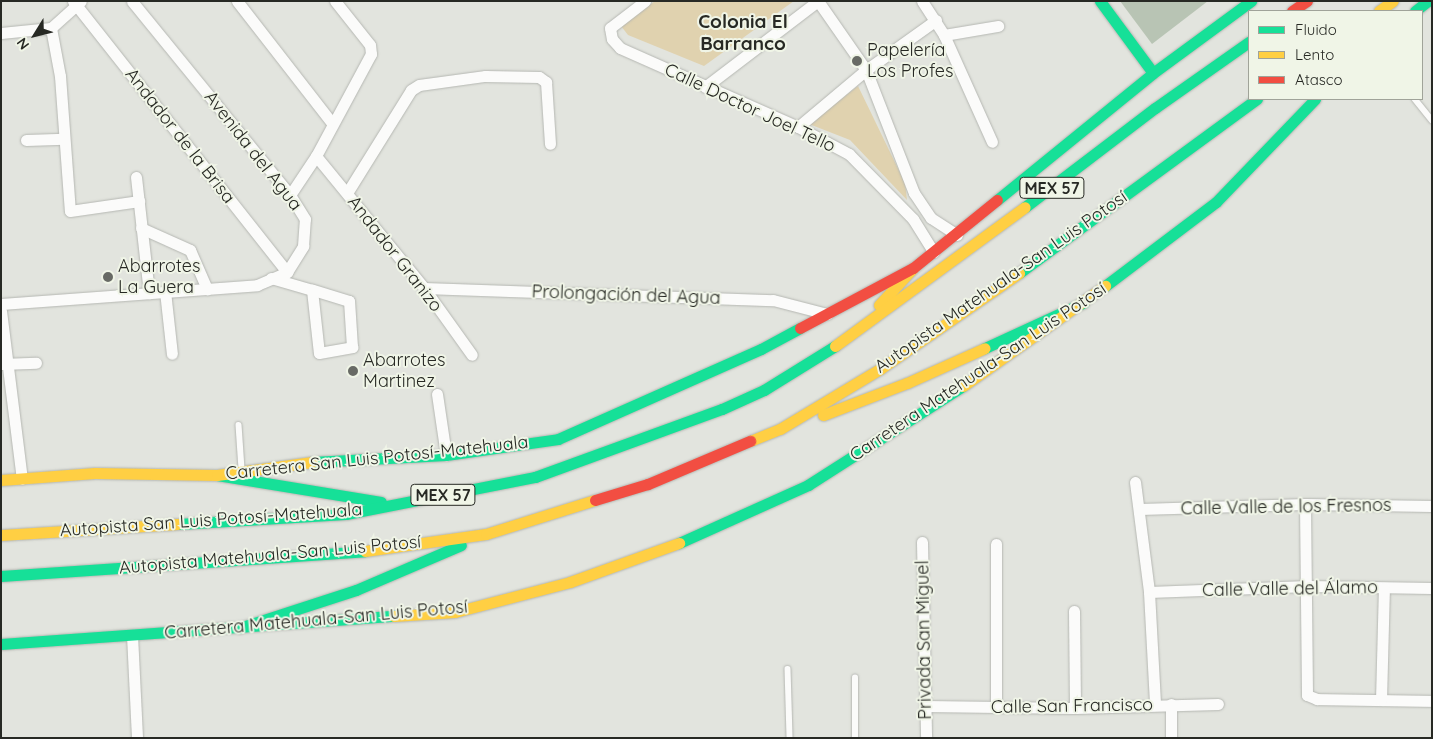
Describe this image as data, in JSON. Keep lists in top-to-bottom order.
{
  "streets": {
    "main road": [
      "MEX 57",
      "Autopista Matehuala-San Luis Potosí",
      "Carretera Matehuala-San Luis Potosí",
      "Carretera San Luis Potosí-Matehuala",
      "Autopista San Luis Potosí-Matehuala"
    ],
    "street": [
      "Calle Doctor Joel Tello",
      "Andador de la Brisa",
      "Avenida del Agua",
      "Andador Granizo",
      "Prolongación del Agua",
      "Calle Valle de los Fresnos",
      "Calle Valle del Álamo",
      "Privada San Miguel",
      "Calle San Francisco"
    ]
  },
  "crossings": [
    ["Calle Doctor Joel Tello", "Carretera San Luis Potosí-Matehuala"],
    ["Andador de la Brisa", "Avenida del Agua"],
    ["Andador Granizo", "Prolongación del Agua"],
    ["Prolongación del Agua", "Carretera San Luis Potosí-Matehuala"],
    ["Privada San Miguel", "Calle San Francisco"]
  ],
  "districts": ["Colonia El Barranco"],
  "places": ["Papelería Los Profes", "Abarrotes La Guera", "Abarrotes Martinez"],
  "legend": ["Fluido", "Lento", "Atasco"],
  "north": "bottom left"
}
